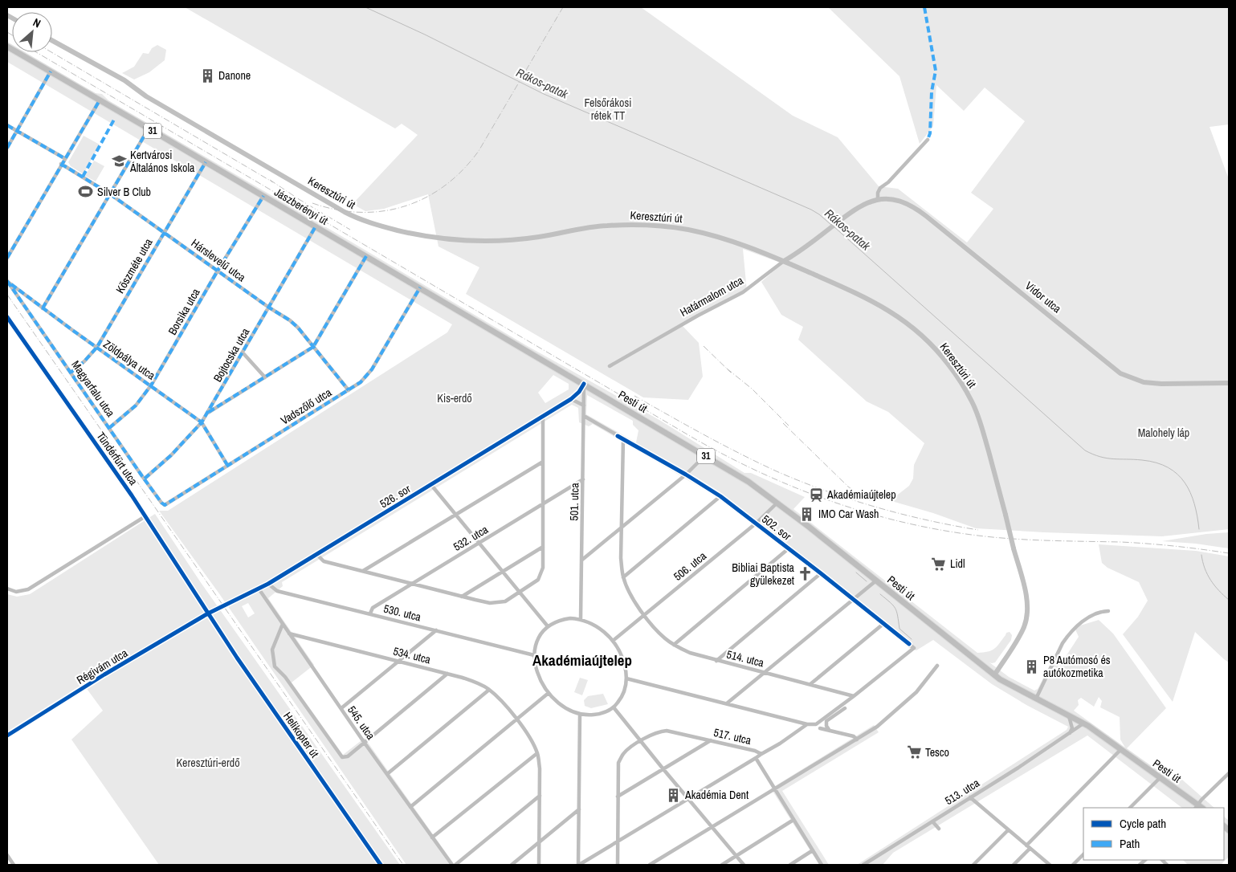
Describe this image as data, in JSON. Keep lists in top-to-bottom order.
{
  "streets": {
    "main road": [
      "31",
      "Keresztúri út",
      "Jászberényi út",
      "Határmalom utca",
      "Vidor utca",
      "Pesti út",
      "Tündérfürt utca",
      "Helikopter út"
    ],
    "street": [
      "Hárslevelű utca",
      "Köszméte utca",
      "Borsika utca",
      "Bojtocska utca",
      "Zöldpálya utca",
      "Magyarfalu utca",
      "Vadszőlő utca",
      "526. sor",
      "501. utca",
      "502. sor",
      "532. utca",
      "506. utca",
      "530. utca",
      "534. utca",
      "514. utca",
      "Régivám utca",
      "545. utca",
      "517. utca",
      "513. utca"
    ]
  },
  "crossings": [
    ["Keresztúri út", "Határmalom utca"],
    ["Keresztúri út", "Pesti út"],
    ["Jászberényi út", "Köszméte utca"],
    ["Jászberényi út", "Borsika utca"],
    ["Jászberényi út", "Bojtocska utca"],
    ["Jászberényi út", "Pesti út"],
    ["Jászberényi út", "Vadszőlő utca"],
    ["Jászberényi út", "526. sor"],
    ["Jászberényi út", "501. utca"],
    ["Hárslevelű utca", "Köszméte utca"],
    ["Hárslevelű utca", "Borsika utca"],
    ["Hárslevelű utca", "Bojtocska utca"],
    ["Hárslevelű utca", "Vadszőlő utca"],
    ["Köszméte utca", "Zöldpálya utca"],
    ["Köszméte utca", "Magyarfalu utca"],
    ["Határmalom utca", "Vidor utca"],
    ["Borsika utca", "Zöldpálya utca"],
    ["Borsika utca", "Magyarfalu utca"],
    ["Bojtocska utca", "Zöldpálya utca"],
    ["Bojtocska utca", "Magyarfalu utca"],
    ["Zöldpálya utca", "Magyarfalu utca"],
    ["Zöldpálya utca", "Vadszőlő utca"],
    ["Magyarfalu utca", "Vadszőlő utca"],
    ["Pesti út", "526. sor"],
    ["Pesti út", "501. utca"],
    ["Pesti út", "506. utca"],
    ["Pesti út", "513. utca"],
    ["Tündérfürt utca", "526. sor"],
    ["Tündérfürt utca", "Régivám utca"],
    ["Tündérfürt utca", "Helikopter út"],
    ["526. sor", "501. utca"],
    ["526. sor", "530. utca"],
    ["526. sor", "Régivám utca"],
    ["526. sor", "545. utca"],
    ["526. sor", "Helikopter út"],
    ["501. utca", "502. sor"],
    ["501. utca", "532. utca"],
    ["501. utca", "506. utca"],
    ["501. utca", "530. utca"],
    ["502. sor", "506. utca"],
    ["502. sor", "514. utca"],
    ["532. utca", "530. utca"],
    ["506. utca", "530. utca"],
    ["506. utca", "514. utca"],
    ["534. utca", "545. utca"],
    ["Régivám utca", "Helikopter út"]
  ],
  "districts": ["Akadémiaújtelep"],
  "water": ["Rákos-patak"],
  "parks": [
    "Felsőrákosi rétek TT",
    "Kis-erdő",
    "Malohely láp",
    "Keresztúri-erdő"
  ],
  "places": {
    "building": [
      "Danone",
      "IMO Car Wash",
      "P8 Autómosó és autókozmetika",
      "Akadémia Dent"
    ],
    "school or university": ["Kertvárosi Általános Iskola"],
    "sports": ["Silver B Club"],
    "station": ["Akadémiaújtelep"],
    "supermarket": ["Lidl", "Tesco"],
    "church": ["Bibliai Baptista gyülekezet"]
  },
  "legend": ["Cycle path", "Path"],
  "north": "top right"
}
